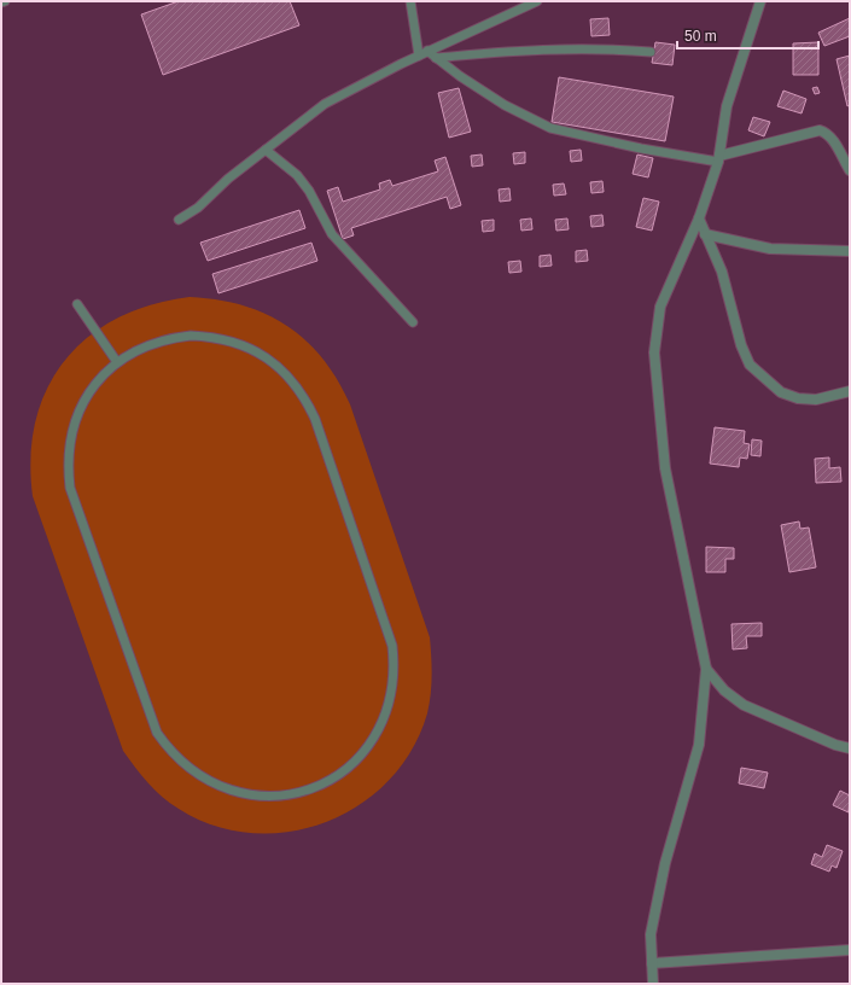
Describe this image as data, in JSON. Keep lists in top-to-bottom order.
{
  "scale_bar": "50 m"
}
